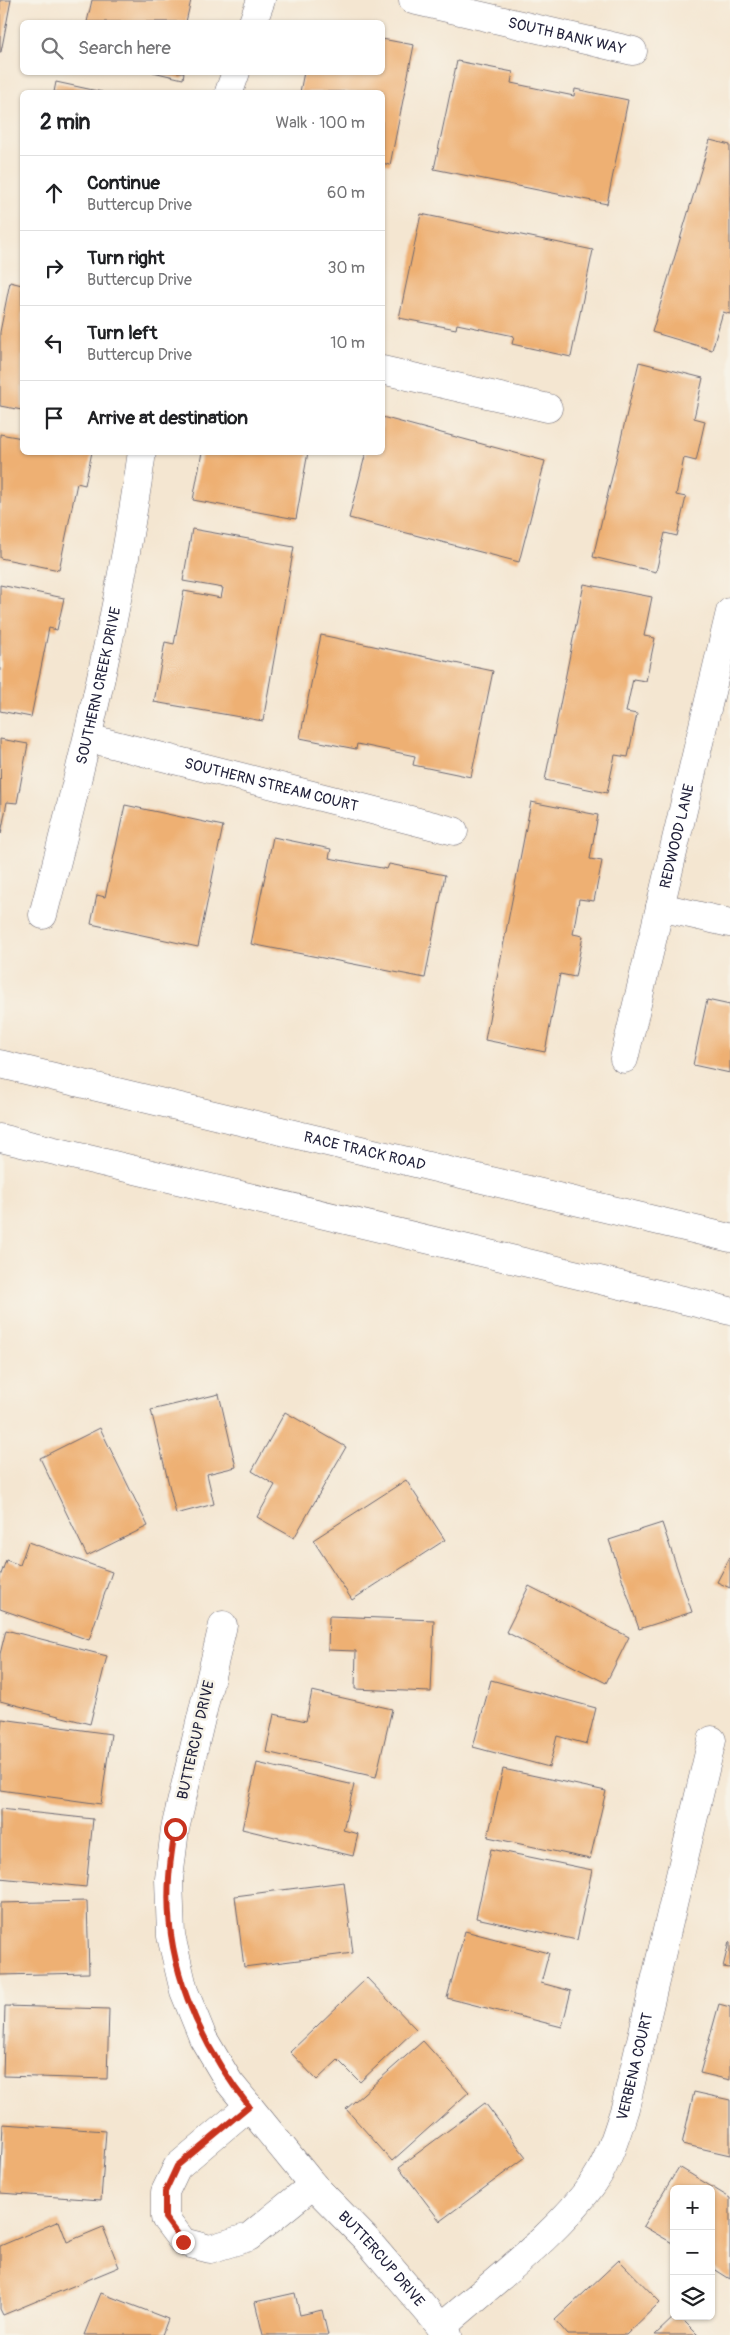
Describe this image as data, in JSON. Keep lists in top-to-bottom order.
{
  "streets": {
    "street": [
      "SOUTH BANK WAY",
      "SOUTHERN CREEK DRIVE",
      "SOUTHERN STREAM COURT",
      "REDWOOD LANE",
      "RACE TRACK ROAD",
      "BUTTERCUP DRIVE",
      "VERBENA COURT"
    ]
  },
  "crossings": [
    ["SOUTHERN CREEK DRIVE", "SOUTHERN STREAM COURT"],
    ["BUTTERCUP DRIVE", "VERBENA COURT"]
  ],
  "page": {
    "search": "Search here",
    "heading": ["2 min", "Walk · 100 m"],
    "list": [
      ["Continue", "Buttercup Drive", "60 m"],
      ["Turn right", "Buttercup Drive", "30 m"],
      ["Turn left", "Buttercup Drive", "10 m"],
      "Arrive at destination"
    ],
    "map_buttons": ["+", "−"]
  }
}
